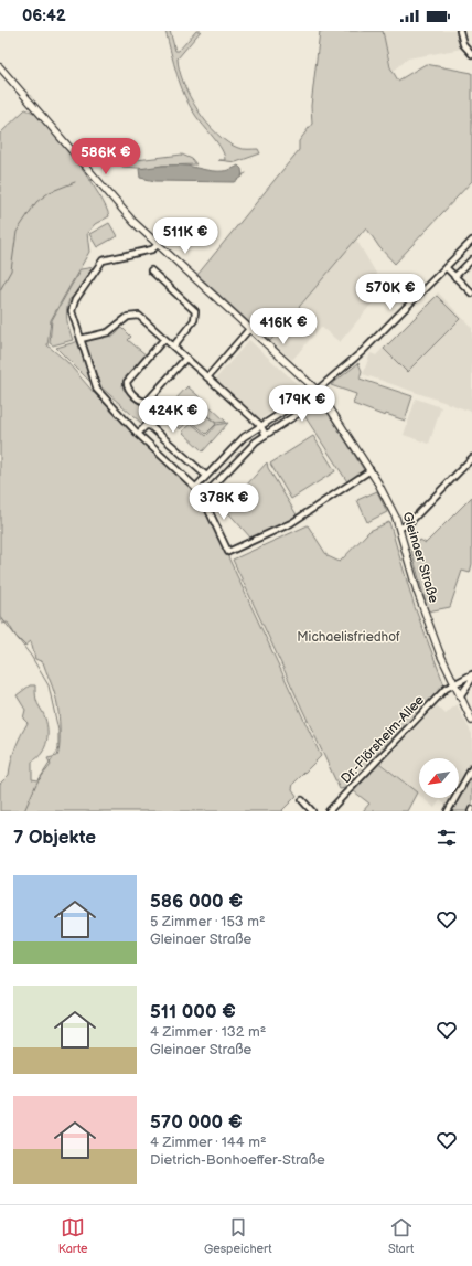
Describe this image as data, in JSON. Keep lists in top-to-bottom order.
{
  "streets": {
    "street": ["Gleinaer Straße", "Dr.-Flörsheim-Allee"]
  },
  "crossings": [
    ["Gleinaer Straße", "Dr.-Flörsheim-Allee"]
  ],
  "parks": ["Michaelisfriedhof"],
  "north": "bottom left",
  "page": {
    "status": "06:42",
    "price": [
      "586K €",
      "511K €",
      "570K €",
      "416K €",
      "179K €",
      "424K €",
      "378K €"
    ],
    "heading": "7 Objekte",
    "list": [
      {
        "name": "586 000 €",
        "note": "5 Zimmer · 153 m² · Gleinaer Straße"
      },
      {
        "name": "511 000 €",
        "note": "4 Zimmer · 132 m² · Gleinaer Straße"
      },
      {
        "name": "570 000 €",
        "note": "4 Zimmer · 144 m² · Dietrich-Bonhoeffer-Straße"
      }
    ],
    "tabs": ["Karte", "Gespeichert", "Start"]
  }
}
